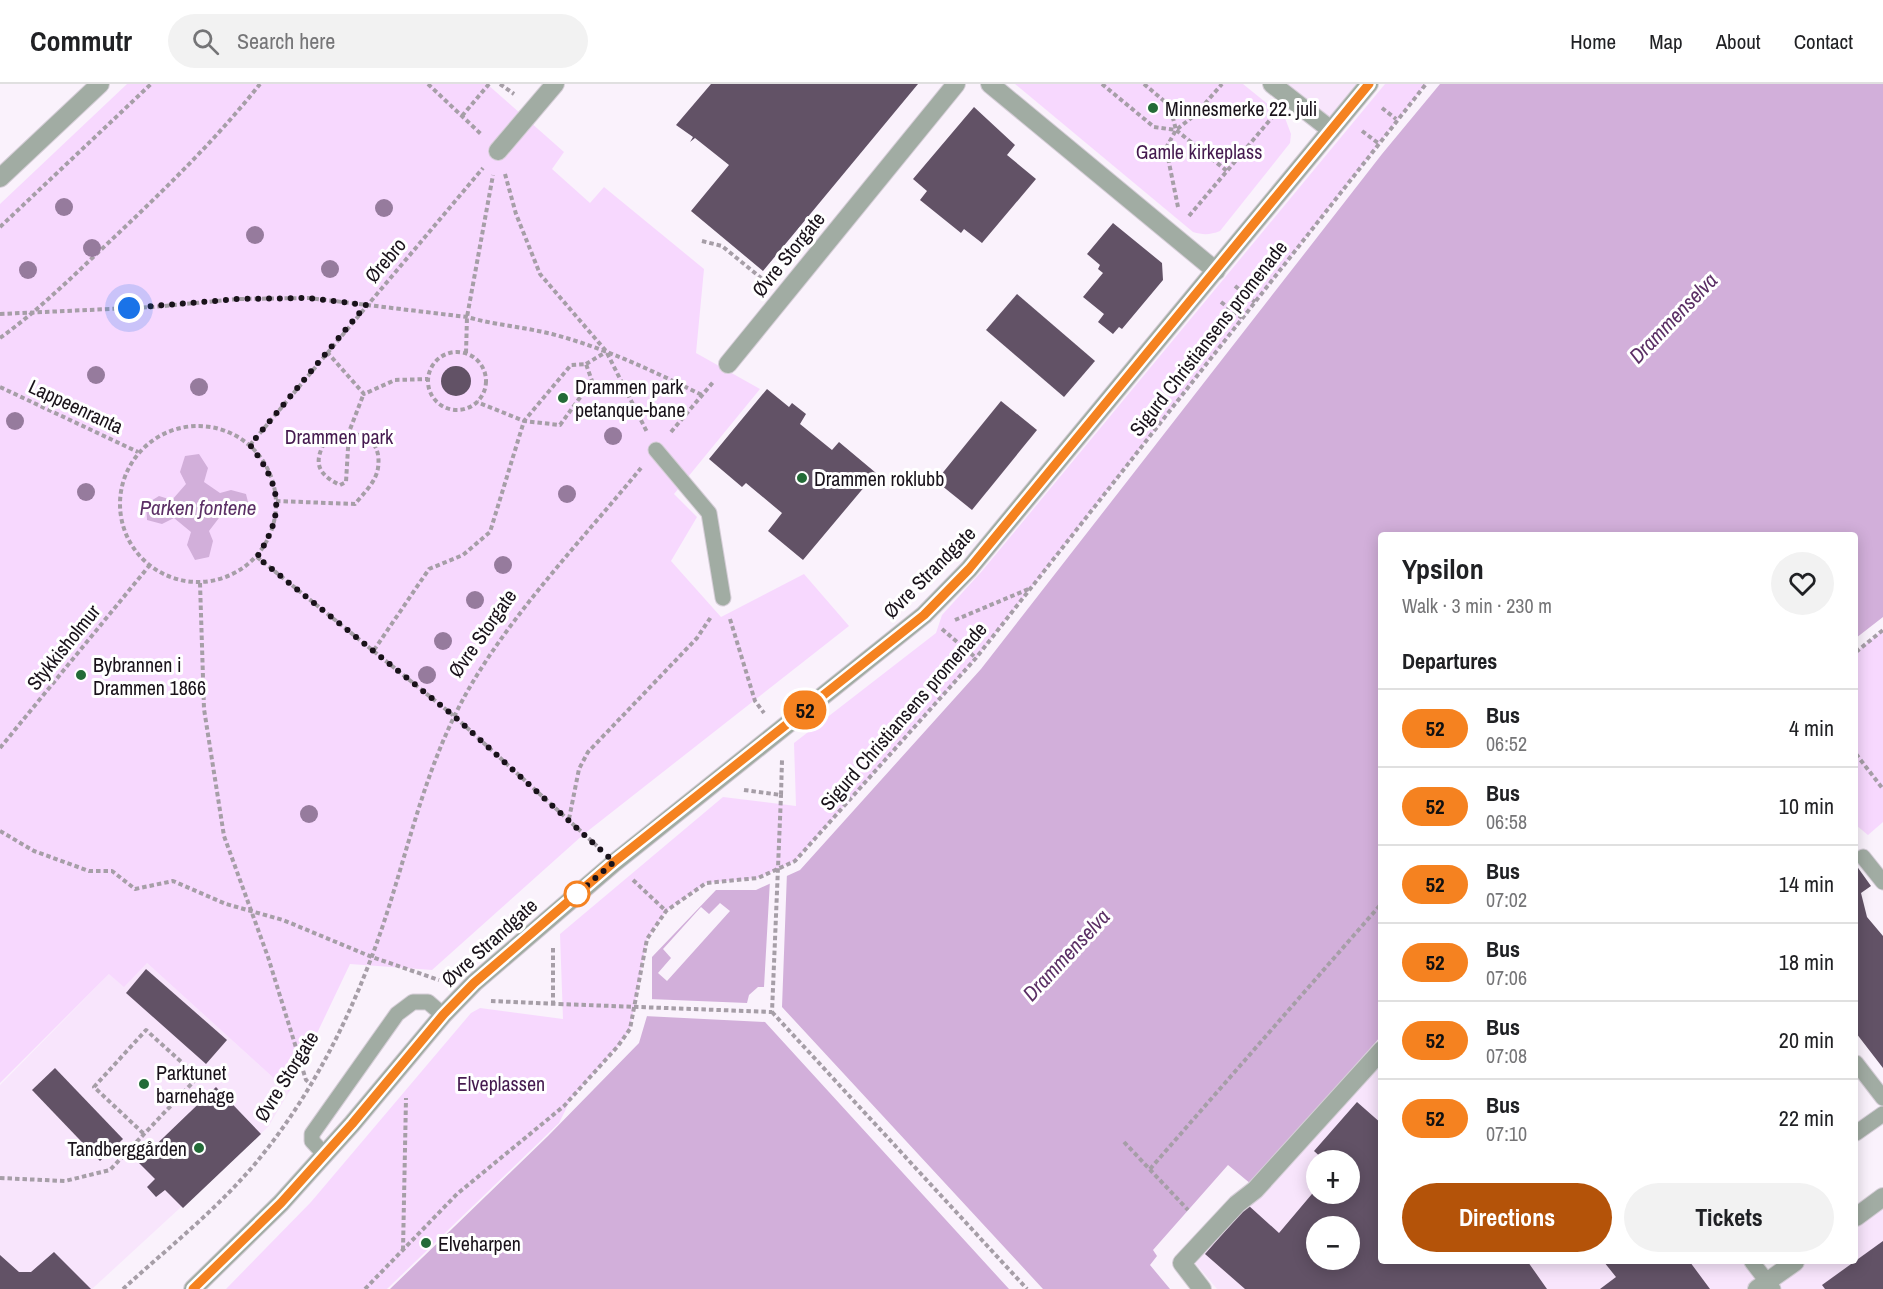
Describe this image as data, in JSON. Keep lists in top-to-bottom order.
{
  "streets": {
    "street": ["Øvre Storgate", "Øvre Strandgate"],
    "path": [
      "Ørebro",
      "Sigurd Christiansens promenade",
      "Lappeenranta",
      "Stykkisholmur"
    ]
  },
  "crossings": [
    ["Ørebro", "Lappeenranta"],
    ["Ørebro", "Stykkisholmur"],
    ["Lappeenranta", "Stykkisholmur"]
  ],
  "water": ["Drammenselva", "Parken fontene"],
  "parks": ["Gamle kirkeplass", "Drammen park", "Elveplassen"],
  "places": [
    "Minnesmerke 22. juli",
    "Drammen park petanque-bane",
    "Drammen roklubb",
    "Bybrannen i Drammen 1866",
    "Parktunet barnehage",
    "Tandberggården",
    "Elveharpen"
  ],
  "lines": ["bus line 52"],
  "page": {
    "header": "Commutr",
    "search": "Search here",
    "nav": [
      "Home",
      "Map",
      "About",
      "Contact"
    ],
    "on_map": "52",
    "heading": [
      ["Ypsilon", "Walk · 3 min · 230 m"],
      "Departures"
    ],
    "list": [
      {
        "mark": "52",
        "name": "Bus",
        "note": "06:52",
        "value": "4 min"
      },
      {
        "mark": "52",
        "name": "Bus",
        "note": "06:58",
        "value": "10 min"
      },
      {
        "mark": "52",
        "name": "Bus",
        "note": "07:02",
        "value": "14 min"
      },
      {
        "mark": "52",
        "name": "Bus",
        "note": "07:06",
        "value": "18 min"
      },
      {
        "mark": "52",
        "name": "Bus",
        "note": "07:08",
        "value": "20 min"
      },
      {
        "mark": "52",
        "name": "Bus",
        "note": "07:10",
        "value": "22 min"
      }
    ],
    "map_buttons": ["+", "−"],
    "buttons": ["Directions", "Tickets"]
  }
}
